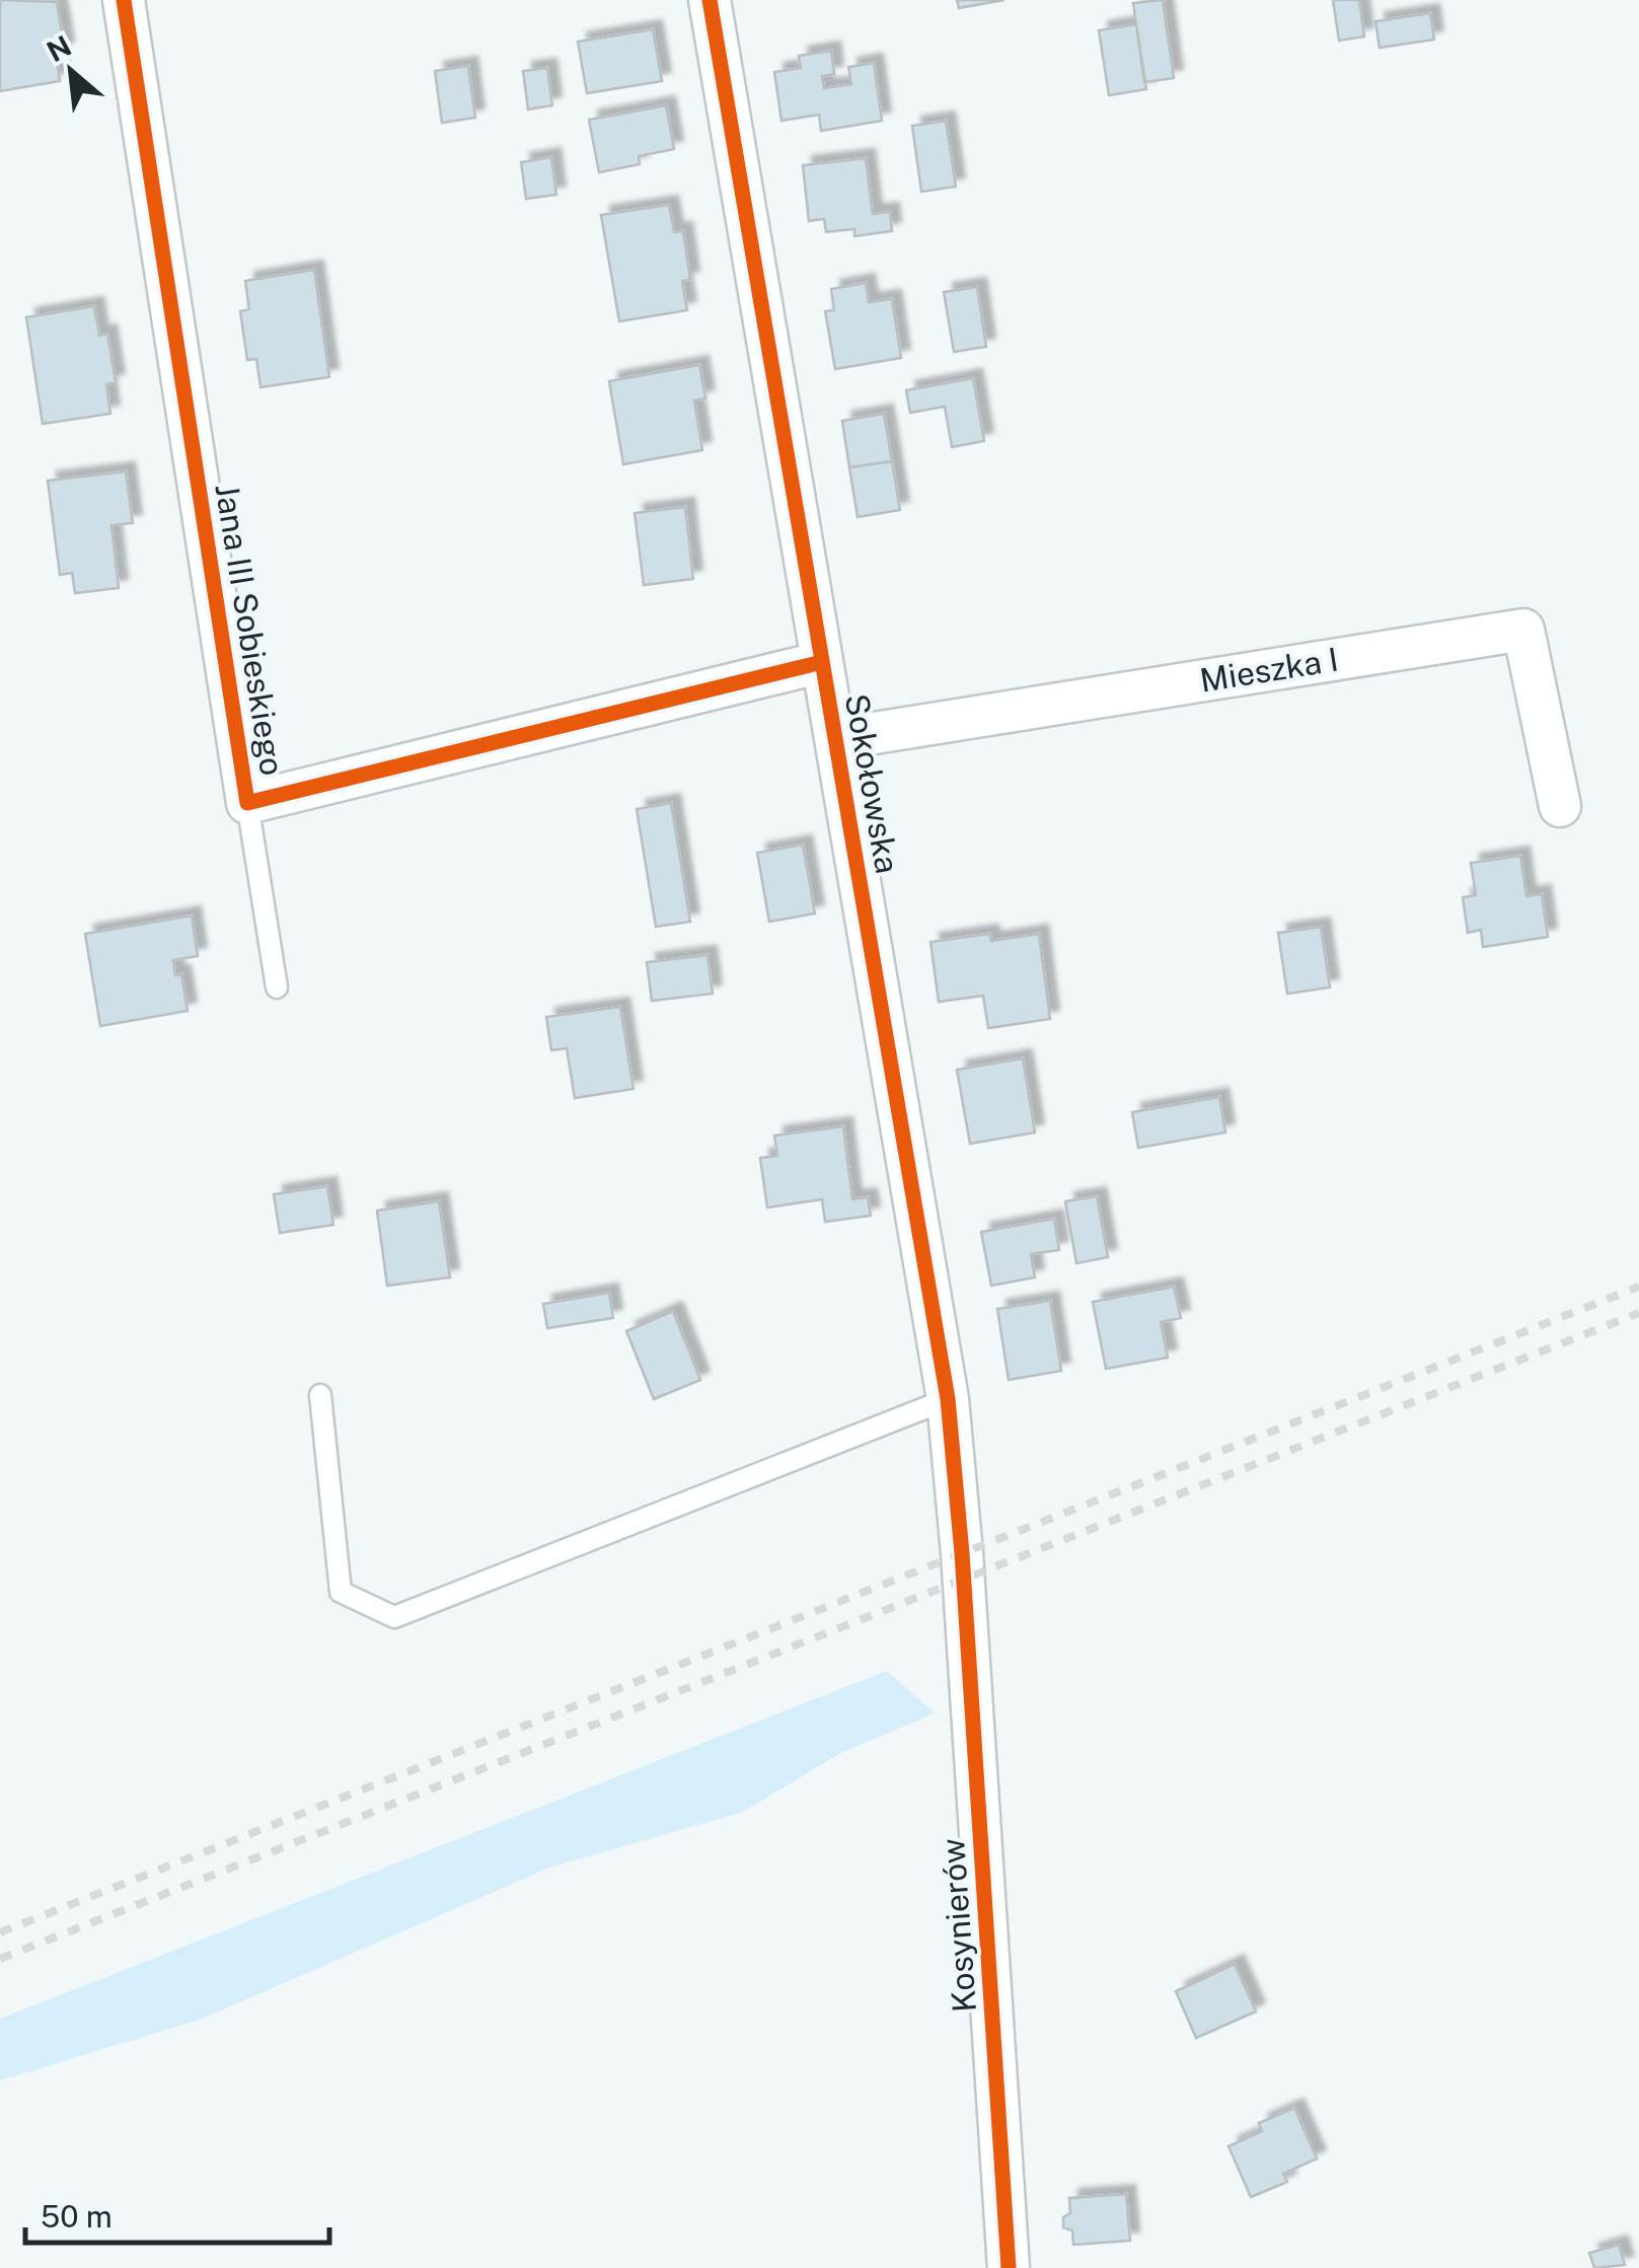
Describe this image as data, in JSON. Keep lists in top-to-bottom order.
{
  "streets": {
    "street": [
      "Jana III Sobieskiego",
      "Mieszka I",
      "Sokołowska",
      "Kosynierów"
    ]
  },
  "crossings": [
    ["Jana III Sobieskiego", "Sokołowska"],
    ["Mieszka I", "Sokołowska"],
    ["Sokołowska", "Kosynierów"]
  ],
  "scale_bar": "50 m",
  "north": "top left"
}
